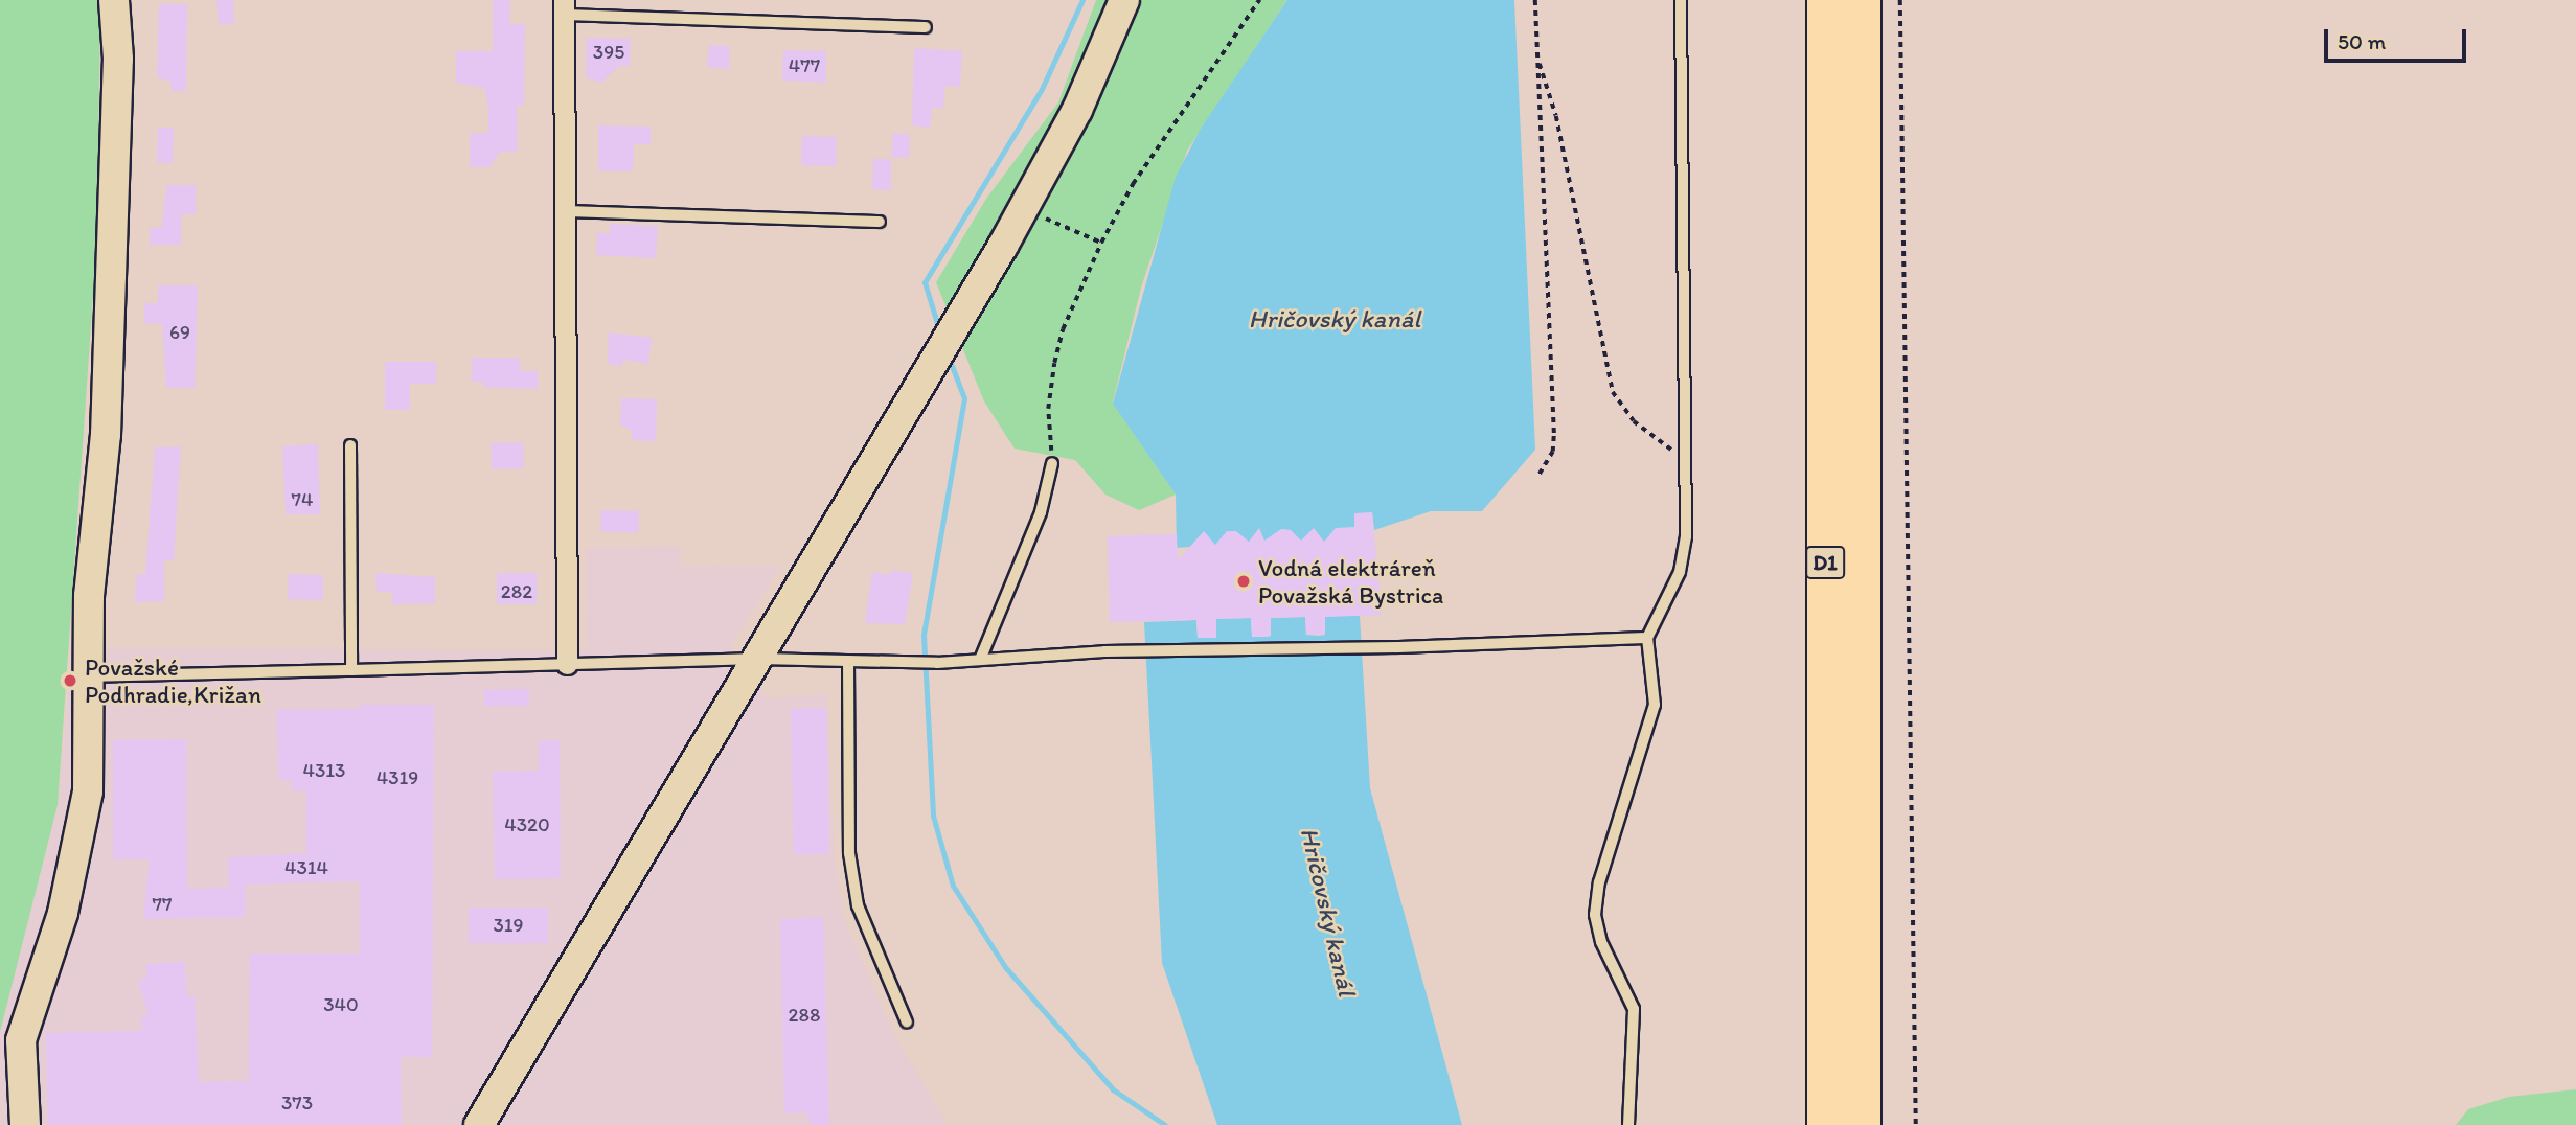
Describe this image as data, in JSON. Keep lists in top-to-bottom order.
{
  "streets": {
    "highway": ["D1"]
  },
  "water": ["Hričovský kanál"],
  "places": ["Vodná elektráreň Považská Bystrica", "Považské Podhradie,Križan"],
  "house_numbers": [
    "395",
    "477",
    "69",
    "74",
    "282",
    "4313",
    "4319",
    "4320",
    "4314",
    "77",
    "319",
    "340",
    "288",
    "373"
  ],
  "scale_bar": "50 m"
}
